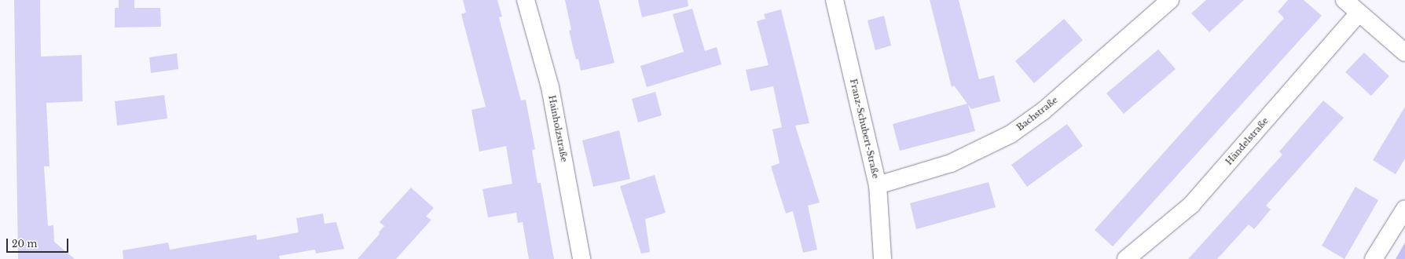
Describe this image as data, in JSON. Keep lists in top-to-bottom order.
{
  "streets": {
    "street": [
      "Bachstraße",
      "Hainholzstraße",
      "Franz-Schubert-Straße",
      "Händelstraße"
    ]
  },
  "crossings": [
    ["Bachstraße", "Franz-Schubert-Straße"]
  ],
  "scale_bar": "20 m"
}
